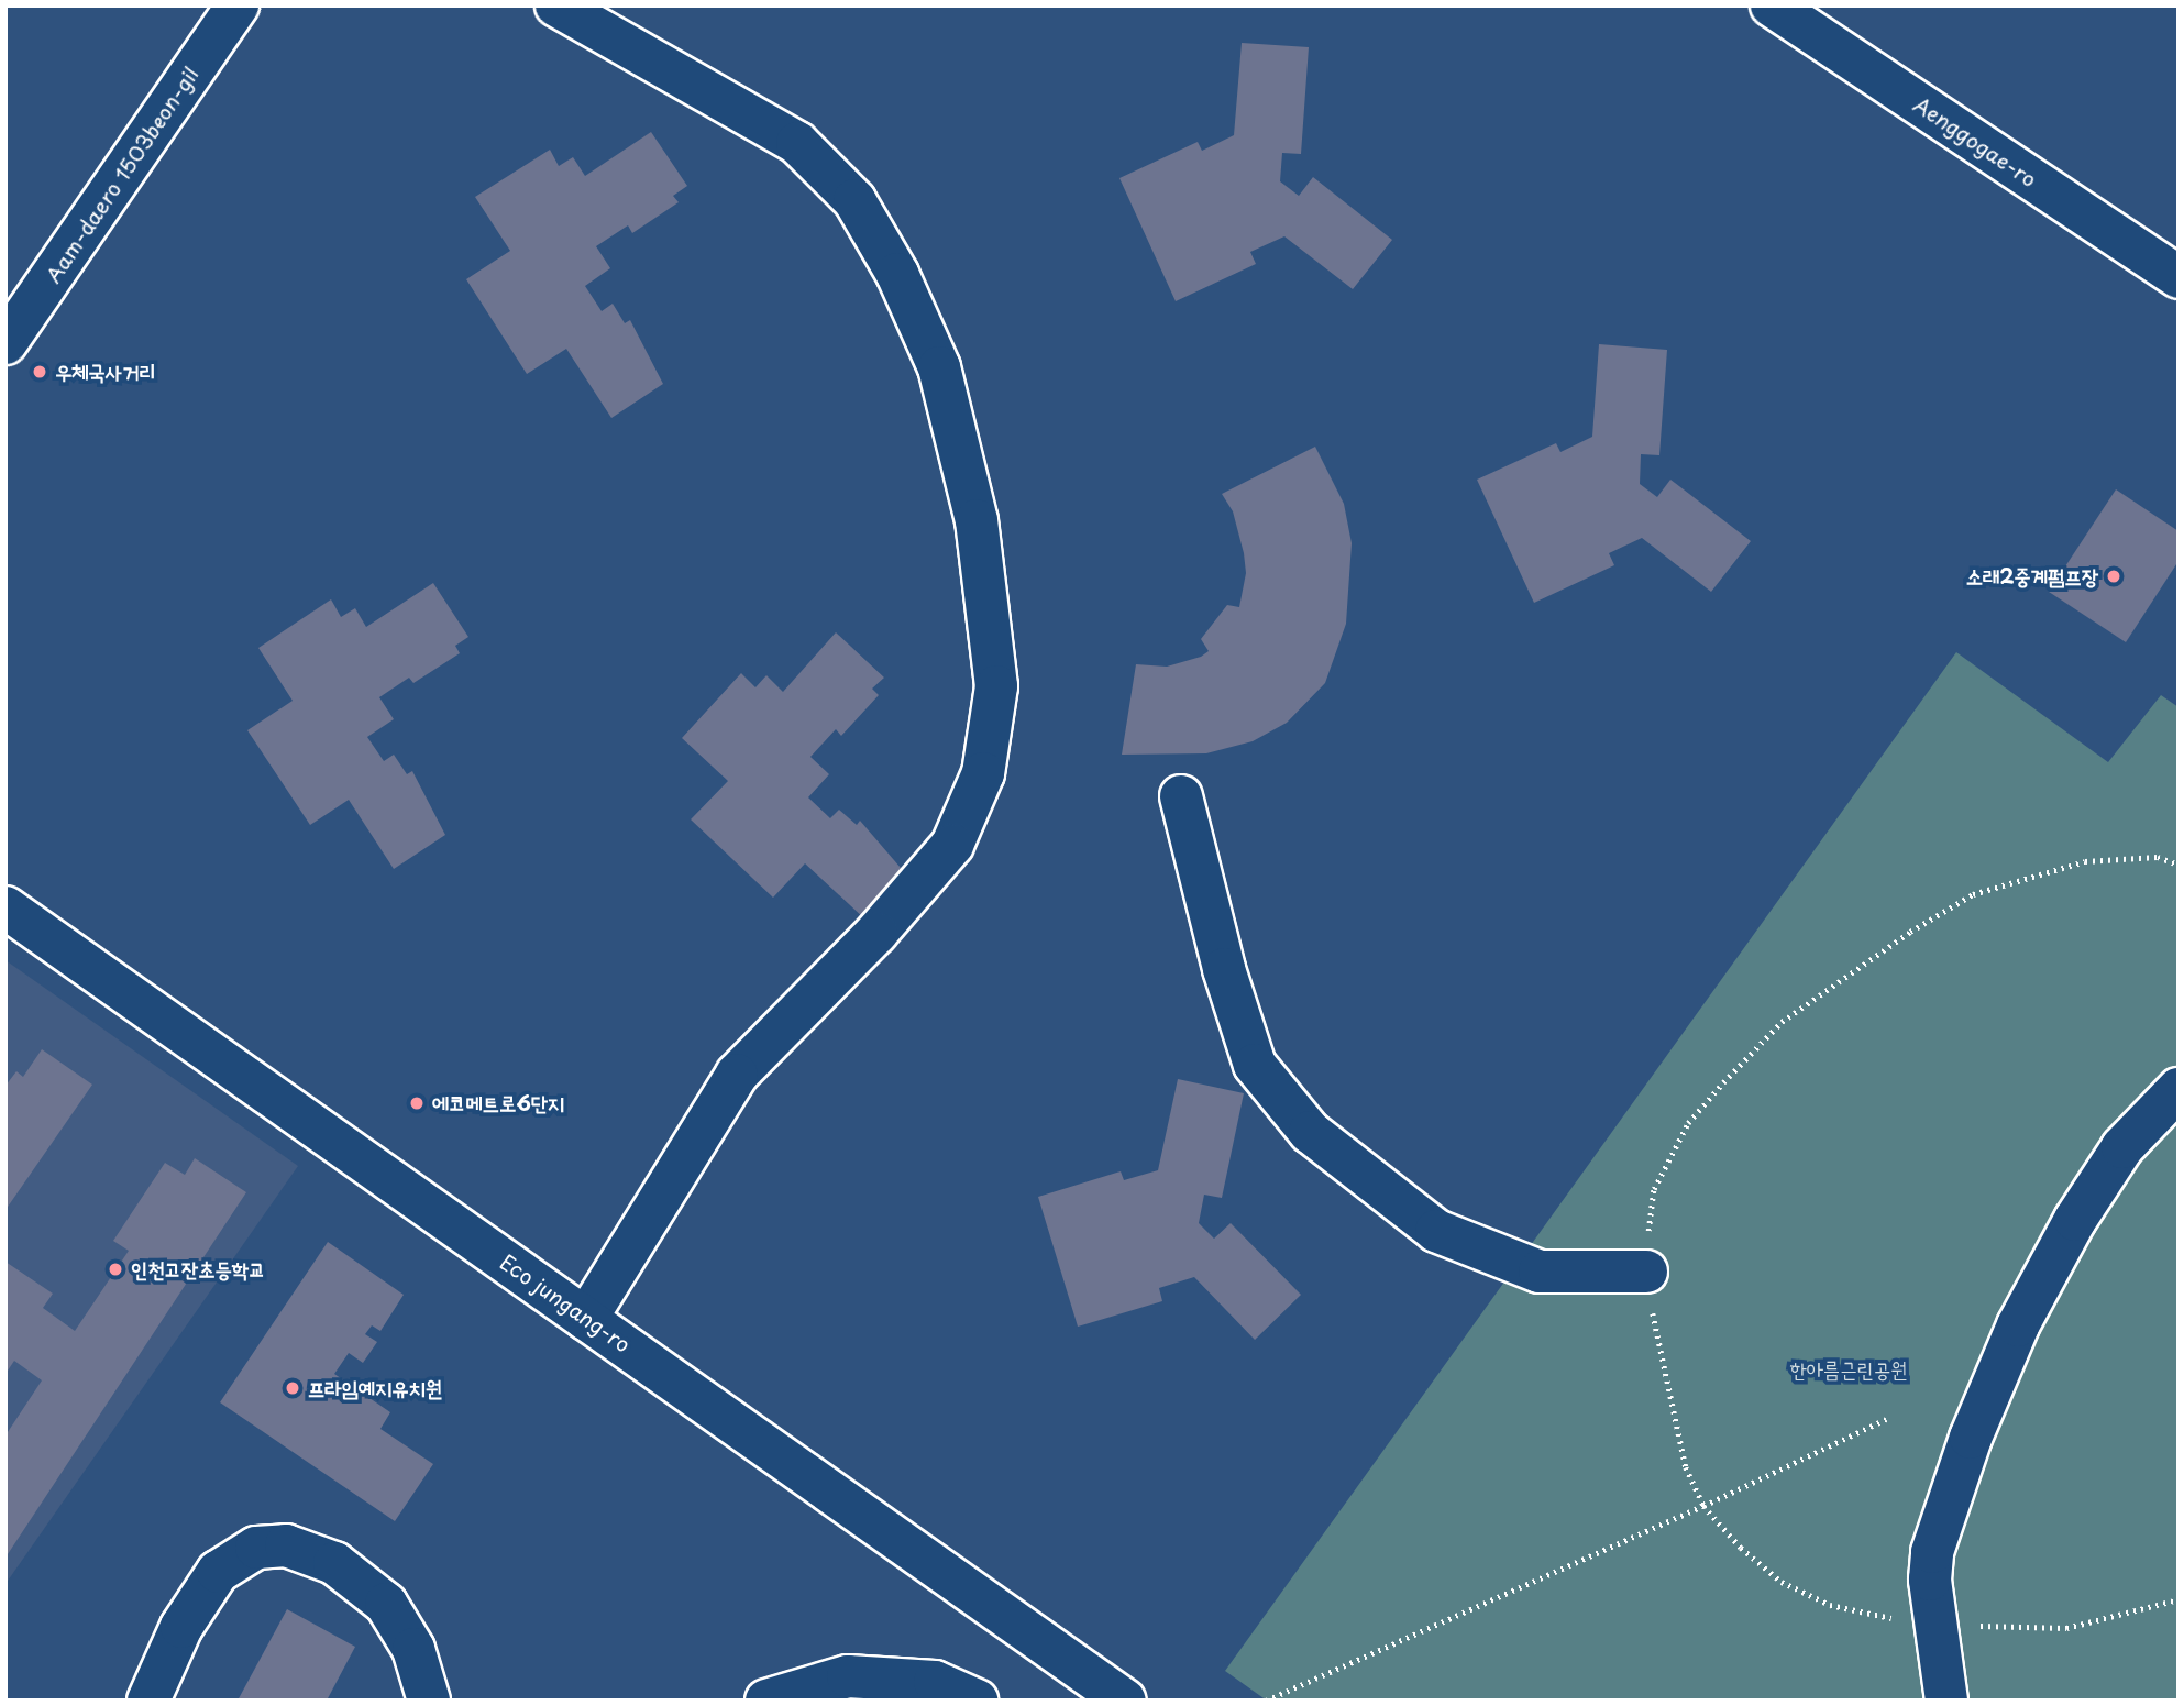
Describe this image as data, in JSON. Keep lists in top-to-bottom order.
{
  "streets": {
    "street": ["Aenggogae-ro", "Aam-daero 1503beon-gil", "Eco jungang-ro"]
  },
  "parks": ["한아름근린공원"],
  "places": [
    "우체국사거리",
    "소래2중계펌프장",
    "에코메트로6단지",
    "인천고잔초등학교",
    "프라임예지유치원"
  ]
}
